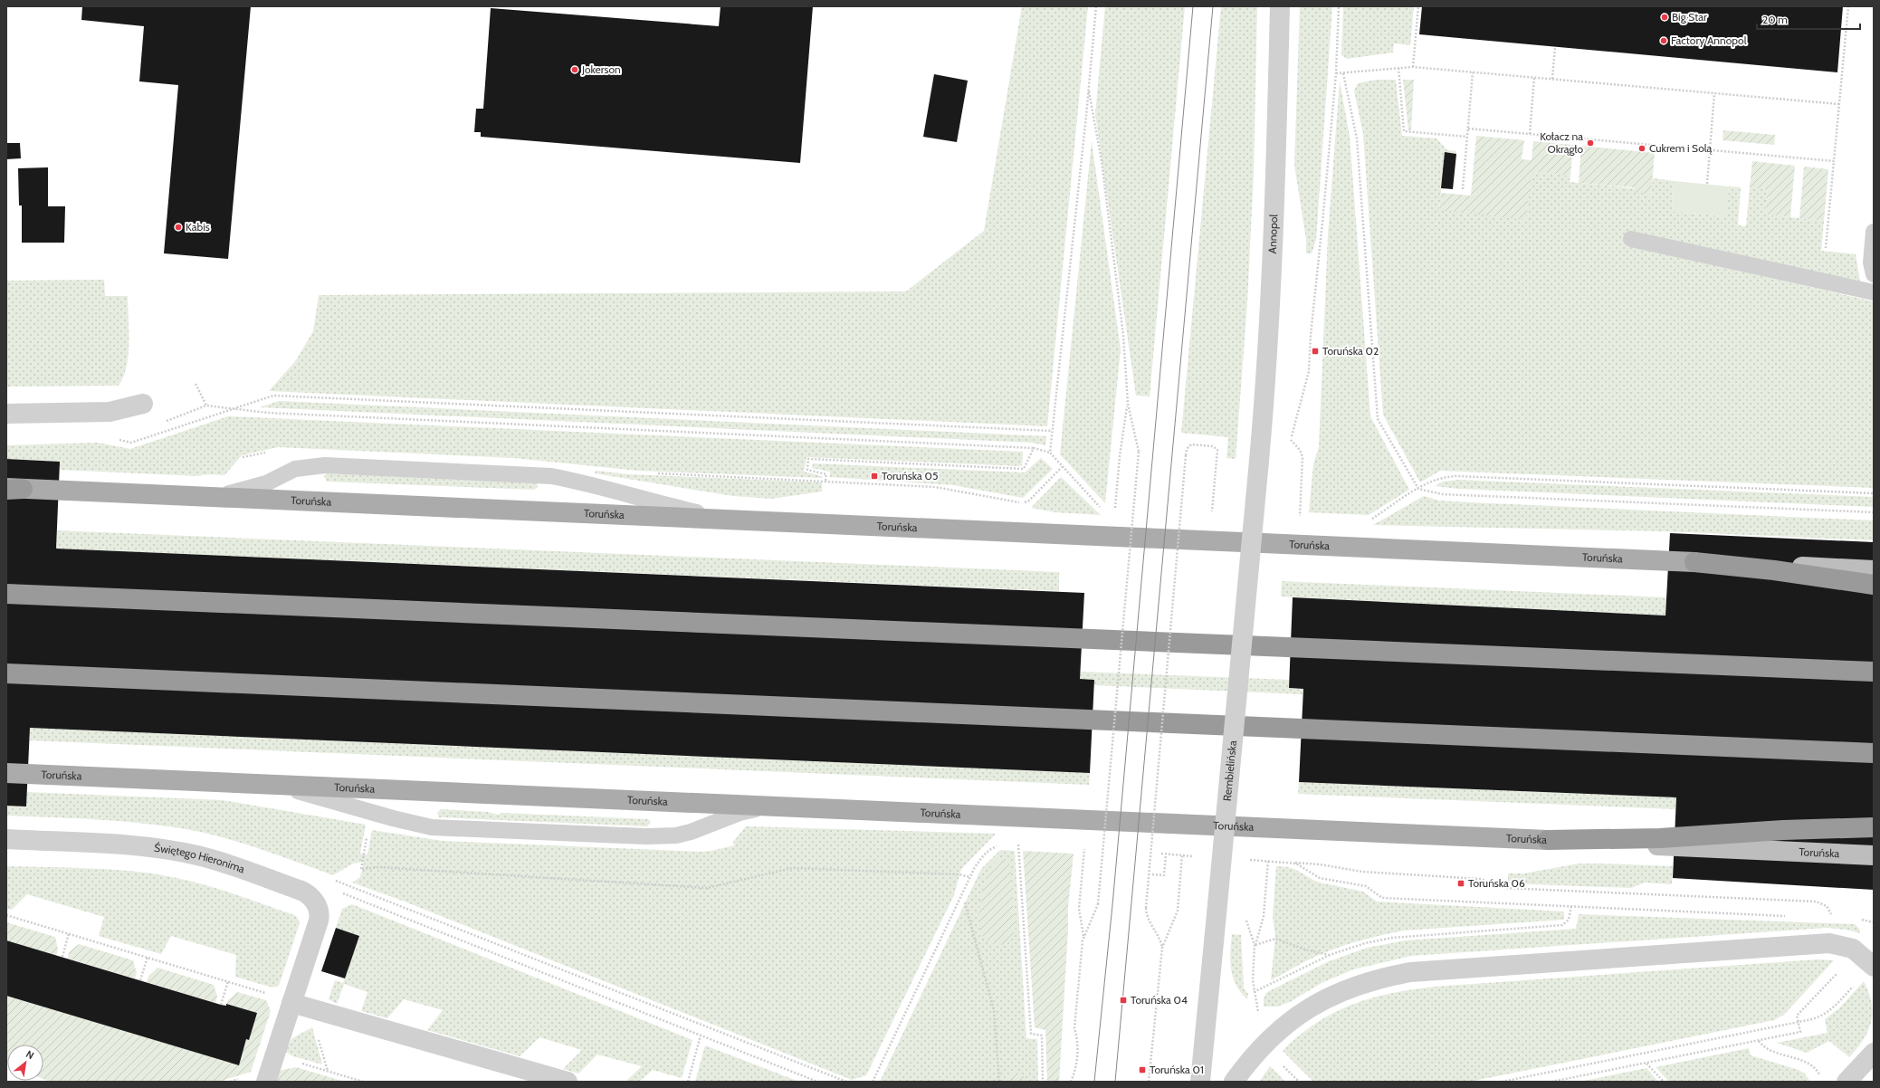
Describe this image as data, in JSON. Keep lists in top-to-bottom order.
{
  "streets": {
    "main road": ["Toruńska"],
    "street": ["Annopol", "Rembielińska", "Świętego Hieronima"]
  },
  "crossings": [
    ["Annopol", "Rembielińska"]
  ],
  "places": {
    "other": [
      "Big Star",
      "Factory Annopol",
      "Jokerson",
      "Kołacz na Okrągło",
      "Cukrem i Solą",
      "Kabis"
    ],
    "transit": [
      "Toruńska 02",
      "Toruńska 05",
      "Toruńska 06",
      "Toruńska 04",
      "Toruńska 01"
    ]
  },
  "scale_bar": "20 m",
  "north": "top right"
}
